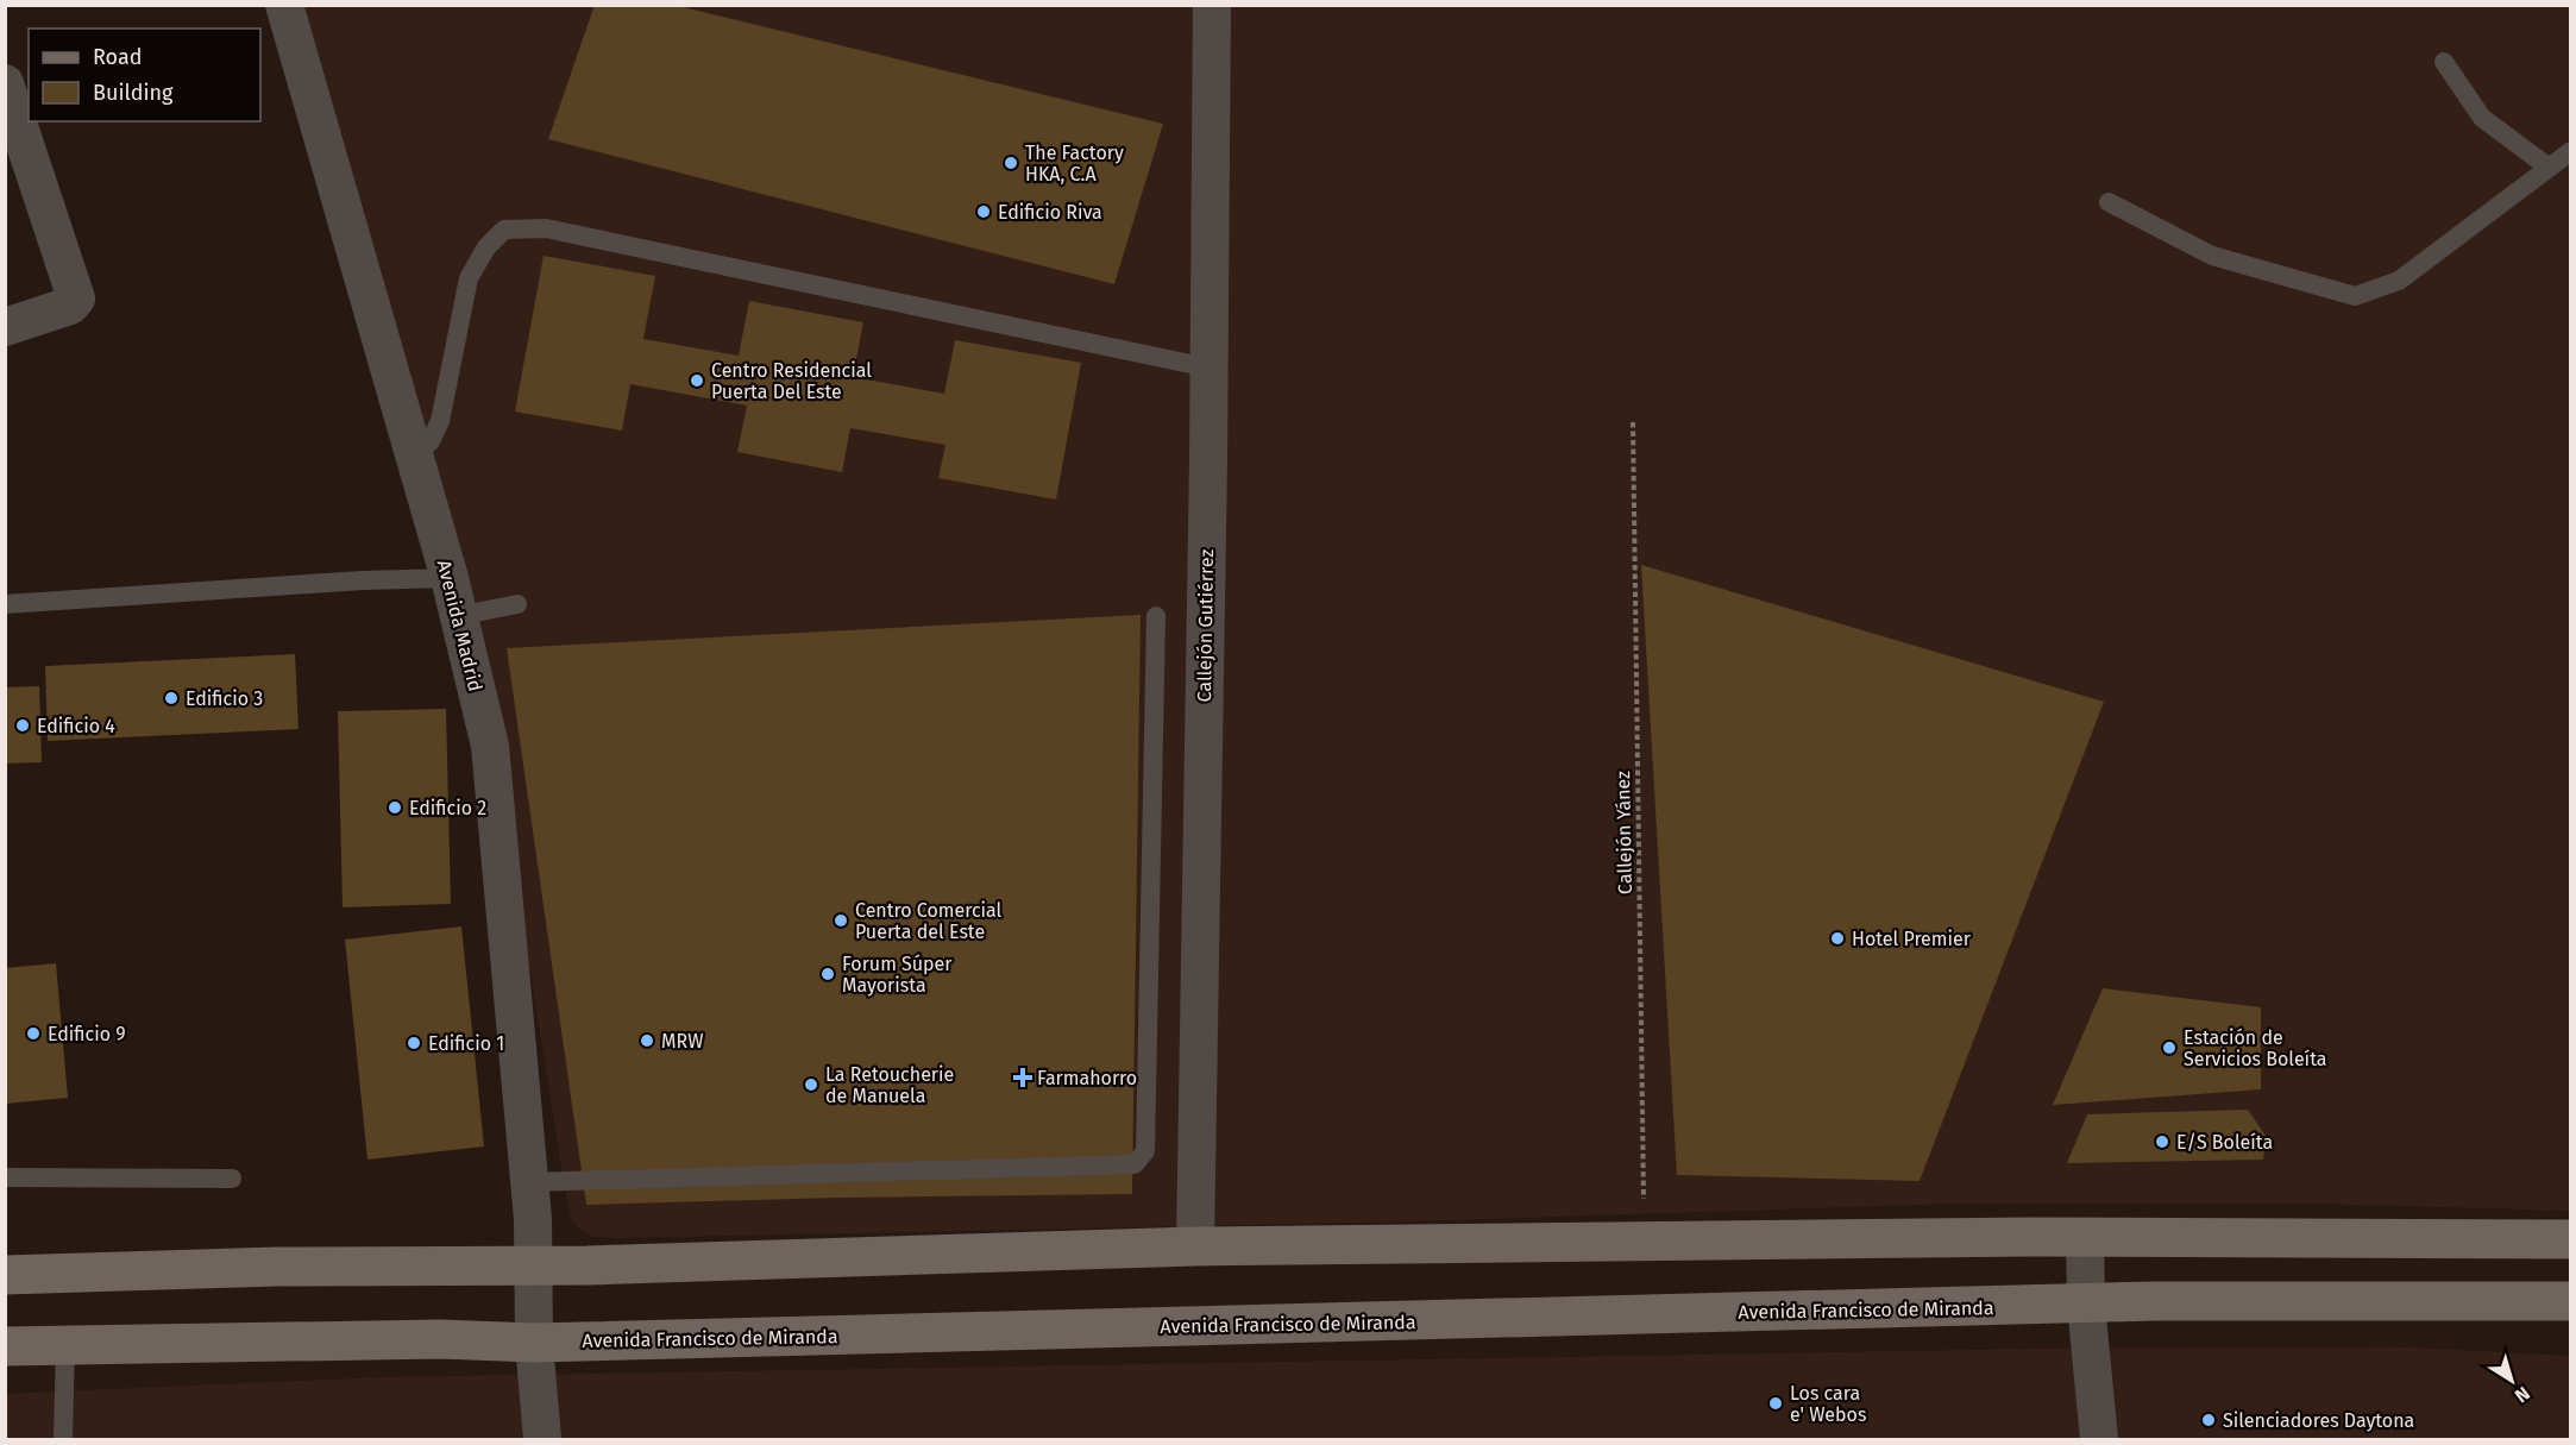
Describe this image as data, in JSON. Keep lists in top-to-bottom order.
{
  "streets": {
    "main road": ["Avenida Francisco de Miranda"],
    "street": ["Avenida Madrid", "Callejón Gutiérrez"],
    "path": ["Callejón Yánez"]
  },
  "crossings": [
    ["Avenida Madrid", "Avenida Francisco de Miranda"]
  ],
  "places": {
    "other": [
      "The Factory HKA, C.A",
      "Edificio Riva",
      "Centro Residencial Puerta Del Este",
      "Edificio 3",
      "Edificio 4",
      "Edificio 2",
      "Centro Comercial Puerta del Este",
      "Hotel Premier",
      "Forum Súper Mayorista",
      "Edificio 9",
      "MRW",
      "Edificio 1",
      "Estación de Servicios Boleíta",
      "La Retoucherie de Manuela",
      "E/S Boleíta",
      "Los cara e' Webos",
      "Silenciadores Daytona"
    ],
    "health": ["Farmahorro"]
  },
  "legend": ["Road", "Building"],
  "north": "bottom right"
}
